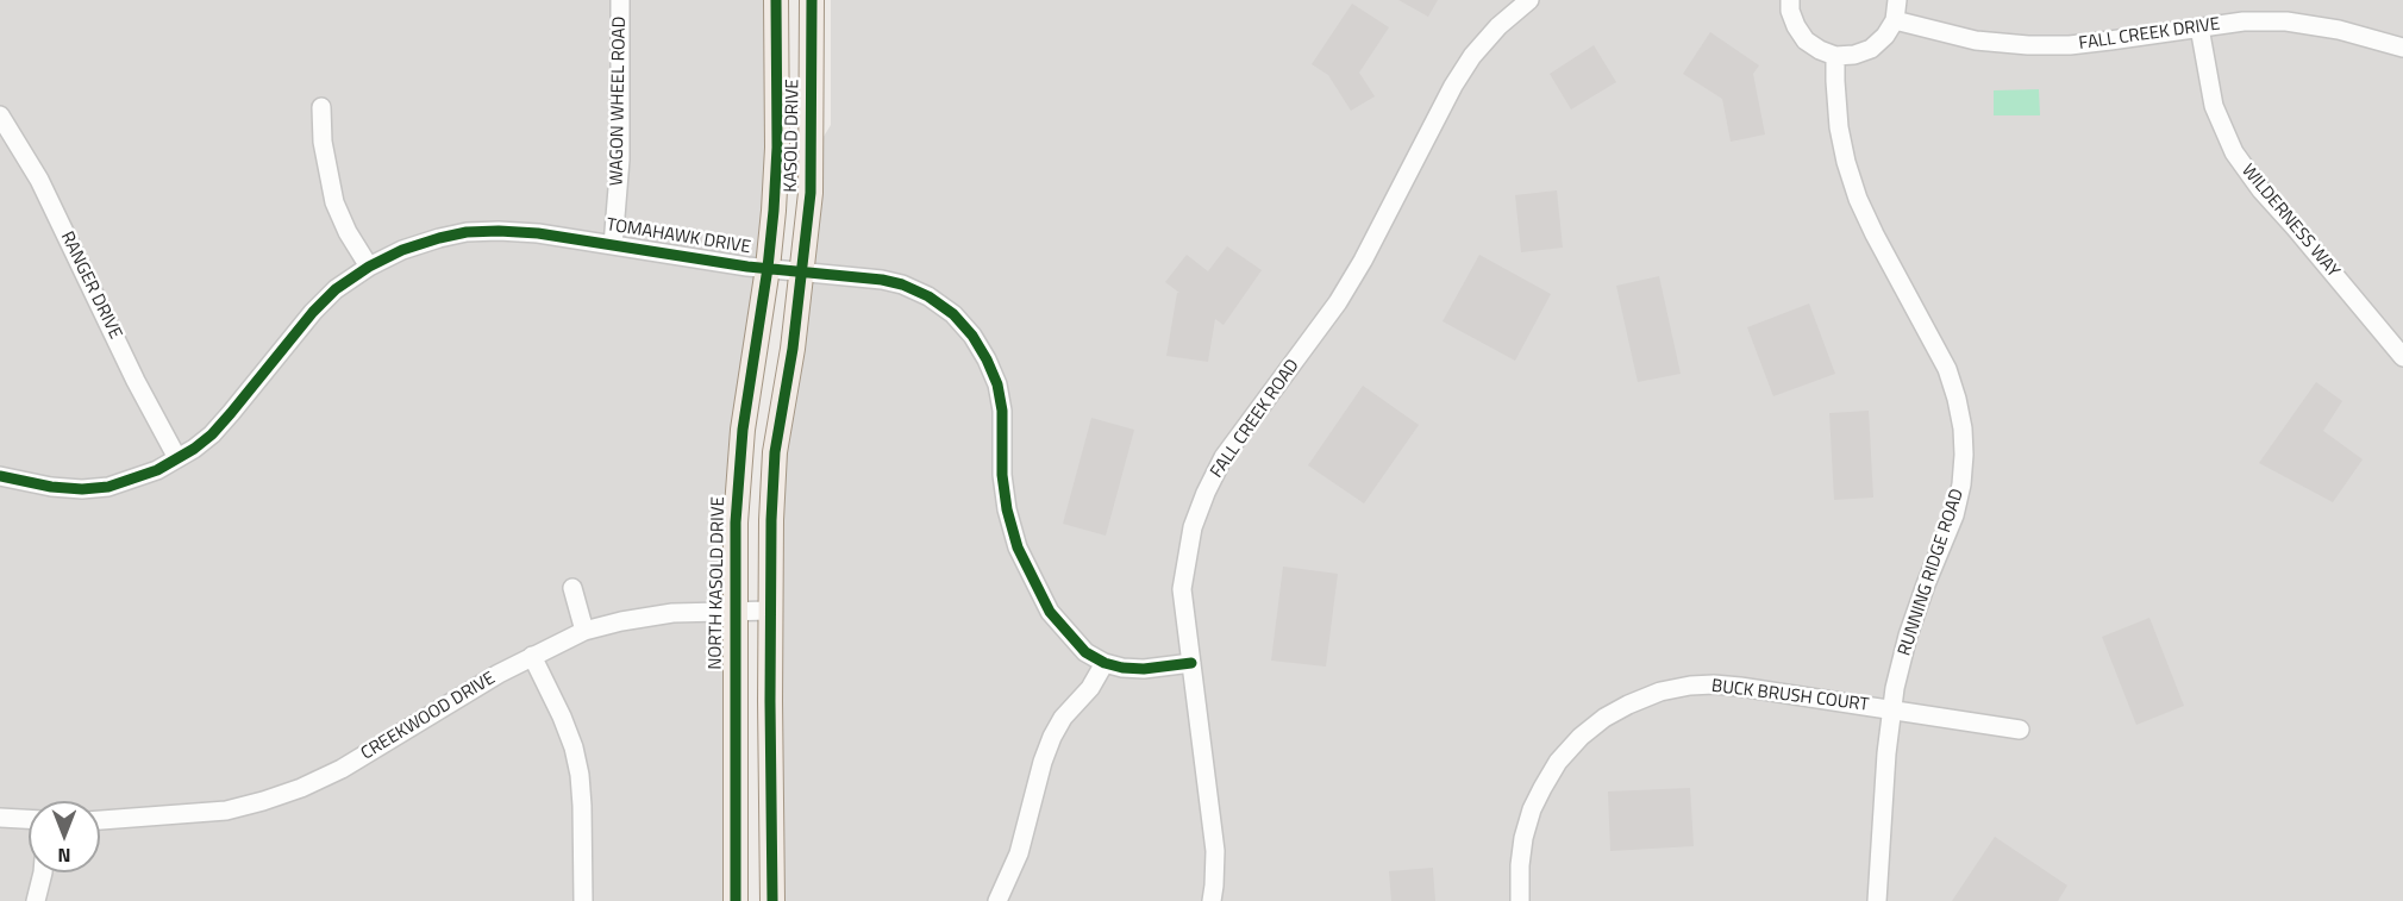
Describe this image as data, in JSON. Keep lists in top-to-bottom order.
{
  "streets": {
    "main road": ["KASOLD DRIVE", "NORTH KASOLD DRIVE"],
    "street": [
      "FALL CREEK DRIVE",
      "WAGON WHEEL ROAD",
      "WILDERNESS WAY",
      "TOMAHAWK DRIVE",
      "RANGER DRIVE",
      "FALL CREEK ROAD",
      "RUNNING RIDGE ROAD",
      "BUCK BRUSH COURT",
      "CREEKWOOD DRIVE"
    ]
  },
  "crossings": [
    ["FALL CREEK DRIVE", "WILDERNESS WAY"],
    ["WAGON WHEEL ROAD", "TOMAHAWK DRIVE"],
    ["KASOLD DRIVE", "TOMAHAWK DRIVE"],
    ["KASOLD DRIVE", "NORTH KASOLD DRIVE"],
    ["TOMAHAWK DRIVE", "RANGER DRIVE"],
    ["TOMAHAWK DRIVE", "NORTH KASOLD DRIVE"],
    ["RUNNING RIDGE ROAD", "BUCK BRUSH COURT"],
    ["NORTH KASOLD DRIVE", "CREEKWOOD DRIVE"]
  ],
  "north": "bottom"
}
